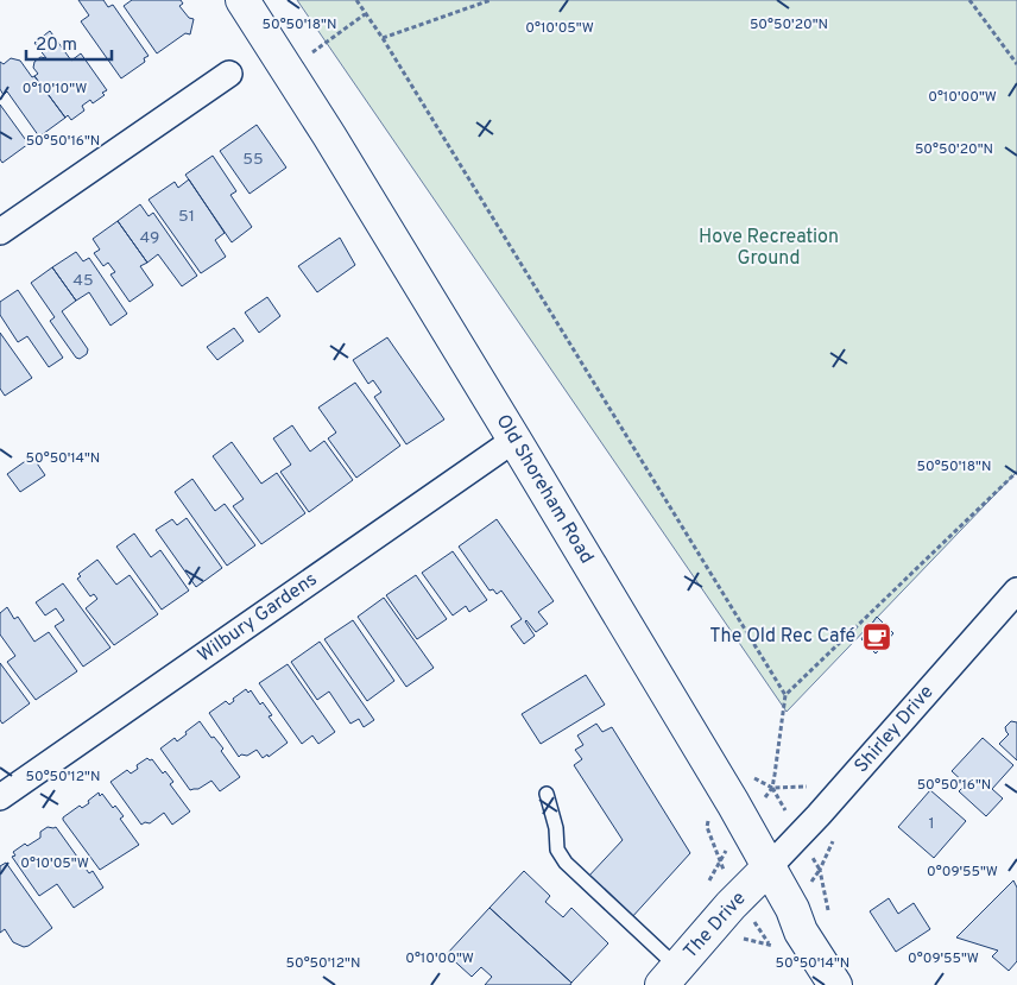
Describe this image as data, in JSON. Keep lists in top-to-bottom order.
{
  "streets": {
    "main road": ["Old Shoreham Road", "The Drive"],
    "street": ["Wilbury Gardens", "Shirley Drive"]
  },
  "crossings": [
    ["Old Shoreham Road", "Wilbury Gardens"],
    ["Old Shoreham Road", "Shirley Drive"],
    ["Old Shoreham Road", "The Drive"],
    ["Shirley Drive", "The Drive"]
  ],
  "parks": ["Hove Recreation Ground"],
  "places": {
    "cafe": ["The Old Rec Café"]
  },
  "house_numbers": [
    "55",
    "51",
    "49",
    "45",
    "1"
  ],
  "scale_bar": "20 m",
  "coordinates": [
    "50°50'18\"N",
    "50°50'20\"N",
    "0°10'05\"W",
    "0°10'10\"W",
    "0°10'00\"W",
    "50°50'16\"N",
    "50°50'14\"N",
    "50°50'12\"N",
    "0°09'55\"W"
  ]
}
